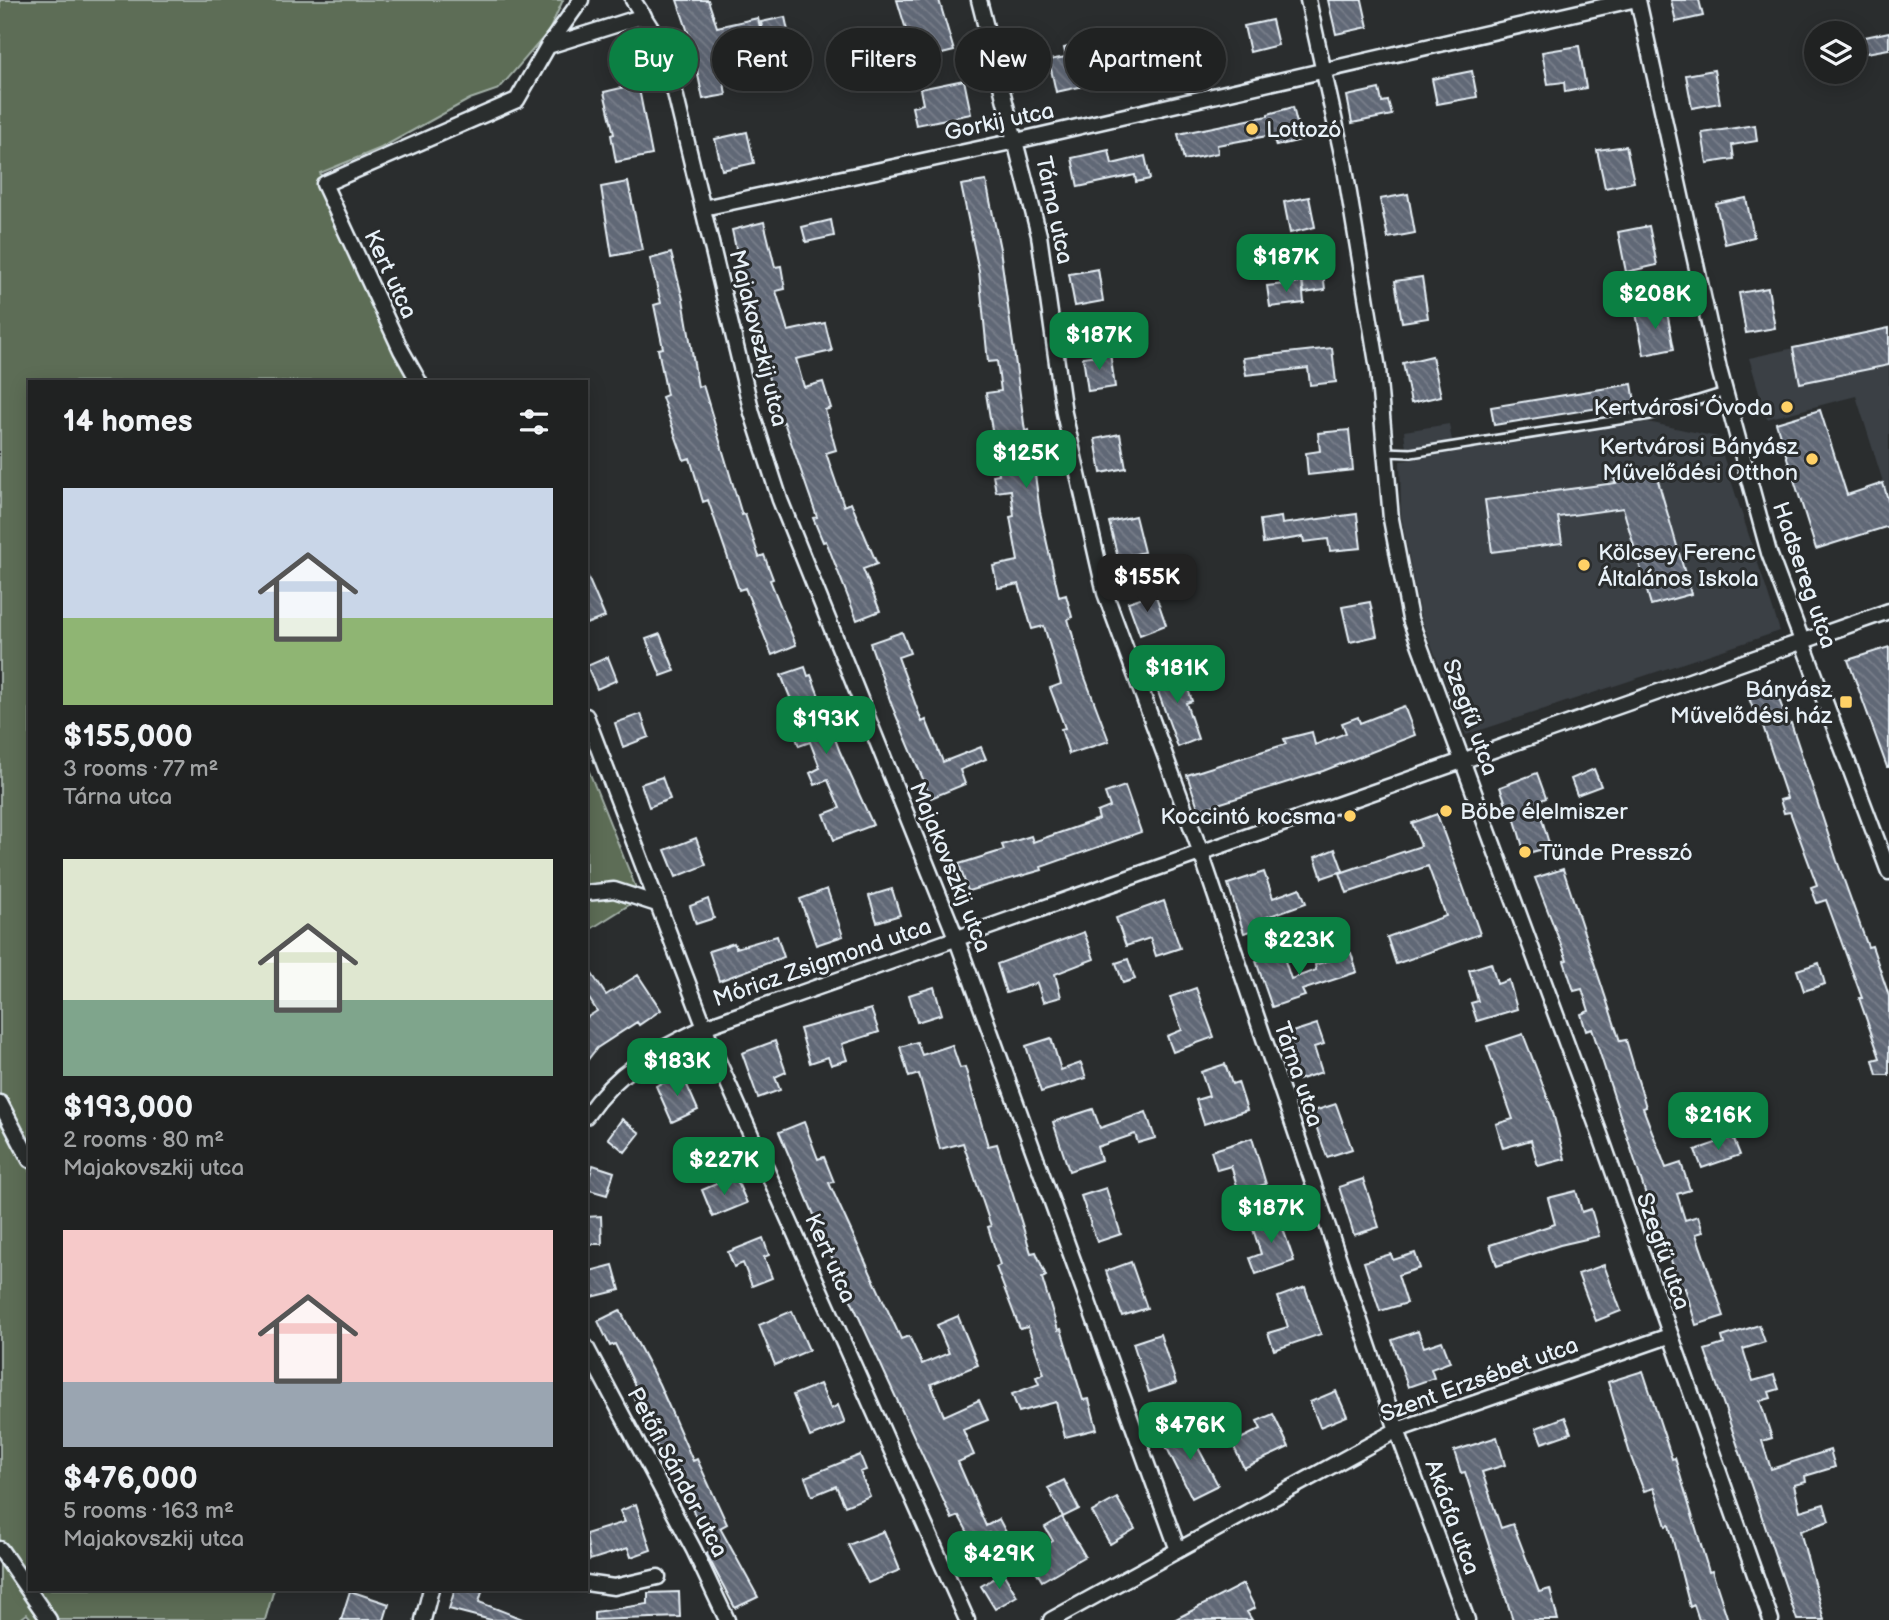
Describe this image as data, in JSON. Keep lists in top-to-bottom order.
{
  "streets": {
    "street": [
      "Gorkij utca",
      "Tárna utca",
      "Kert utca",
      "Majakovszkij utca",
      "Hadsereg utca",
      "Szegfű utca",
      "Móricz Zsigmond utca",
      "Szent Erzsébet utca",
      "Petőfi Sándor utca",
      "Akácfa utca"
    ]
  },
  "crossings": [
    ["Gorkij utca", "Tárna utca"],
    ["Gorkij utca", "Majakovszkij utca"],
    ["Gorkij utca", "Hadsereg utca"],
    ["Gorkij utca", "Szegfű utca"],
    ["Tárna utca", "Móricz Zsigmond utca"],
    ["Tárna utca", "Szent Erzsébet utca"],
    ["Tárna utca", "Akácfa utca"],
    ["Kert utca", "Móricz Zsigmond utca"],
    ["Majakovszkij utca", "Móricz Zsigmond utca"],
    ["Majakovszkij utca", "Szent Erzsébet utca"],
    ["Hadsereg utca", "Móricz Zsigmond utca"],
    ["Szegfű utca", "Móricz Zsigmond utca"],
    ["Szegfű utca", "Szent Erzsébet utca"],
    ["Szent Erzsébet utca", "Akácfa utca"]
  ],
  "places": {
    "other": [
      "Lottozó",
      "Kertvárosi Óvoda",
      "Kertvárosi Bányász Művelődési Otthon",
      "Kölcsey Ferenc Általános Iskola",
      "Böbe élelmiszer",
      "Koccintó kocsma",
      "Tünde Presszó"
    ],
    "transit": ["Bányász Művelődési ház"]
  },
  "page": {
    "chip": [
      "Buy",
      "Rent",
      "Filters",
      "New",
      "Apartment"
    ],
    "price": [
      "$187K",
      "$208K",
      "$187K",
      "$125K",
      "$155K",
      "$181K",
      "$193K",
      "$223K",
      "$183K",
      "$216K",
      "$227K",
      "$187K",
      "$476K",
      "$429K"
    ],
    "heading": "14 homes",
    "list": [
      {
        "name": "$155,000",
        "note": "3 rooms · 77 m² · Tárna utca"
      },
      {
        "name": "$193,000",
        "note": "2 rooms · 80 m² · Majakovszkij utca"
      },
      {
        "name": "$476,000",
        "note": "5 rooms · 163 m² · Majakovszkij utca"
      }
    ]
  }
}
